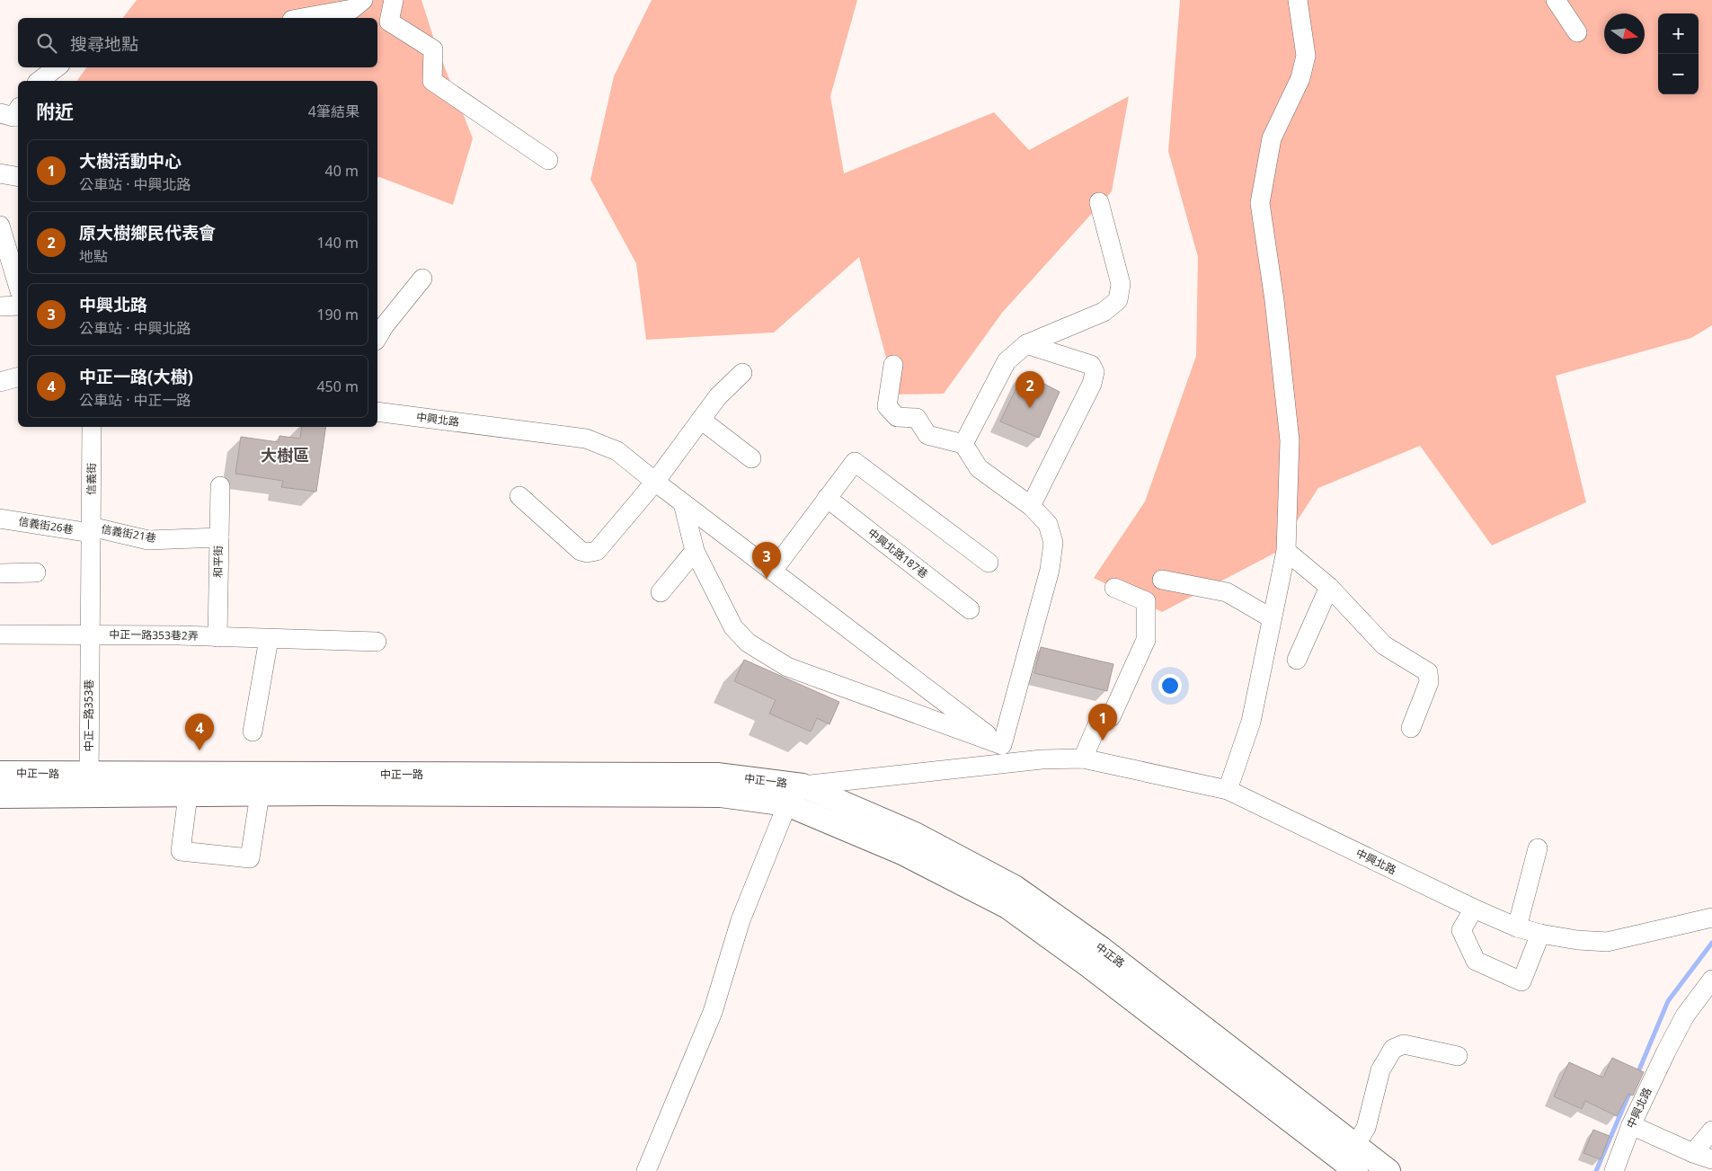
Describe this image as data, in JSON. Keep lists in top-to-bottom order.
{
  "streets": {
    "main road": ["中正一路", "中正路"],
    "street": [
      "中興北路",
      "信義街",
      "信義街26巷",
      "信義街21巷",
      "中興北路187巷",
      "和平街",
      "中正一路353巷2弄",
      "中正一路353巷"
    ]
  },
  "crossings": [
    ["中興北路", "中正一路"],
    ["中興北路", "中正路"],
    ["信義街", "信義街26巷"],
    ["信義街", "信義街21巷"],
    ["信義街", "中正一路353巷"],
    ["信義街26巷", "信義街21巷"],
    ["信義街26巷", "中正一路353巷"],
    ["信義街21巷", "和平街"],
    ["信義街21巷", "中正一路353巷"],
    ["和平街", "中正一路353巷2弄"],
    ["中正一路353巷2弄", "中正一路353巷"],
    ["中正一路353巷", "中正一路"],
    ["中正一路", "中正路"]
  ],
  "districts": ["大樹區"],
  "north": "right",
  "page": {
    "map_buttons": ["+", "−"],
    "search": "搜尋地點",
    "heading": ["附近", "4筆結果"],
    "list": [
      {
        "mark": "1",
        "name": "大樹活動中心",
        "note": "公車站 · 中興北路",
        "value": "40 m"
      },
      {
        "mark": "2",
        "name": "原大樹鄉民代表會",
        "note": "地點",
        "value": "140 m"
      },
      {
        "mark": "3",
        "name": "中興北路",
        "note": "公車站 · 中興北路",
        "value": "190 m"
      },
      {
        "mark": "4",
        "name": "中正一路(大樹)",
        "note": "公車站 · 中正一路",
        "value": "450 m"
      }
    ],
    "pins": [
      "2",
      "3",
      "1",
      "4"
    ]
  }
}
